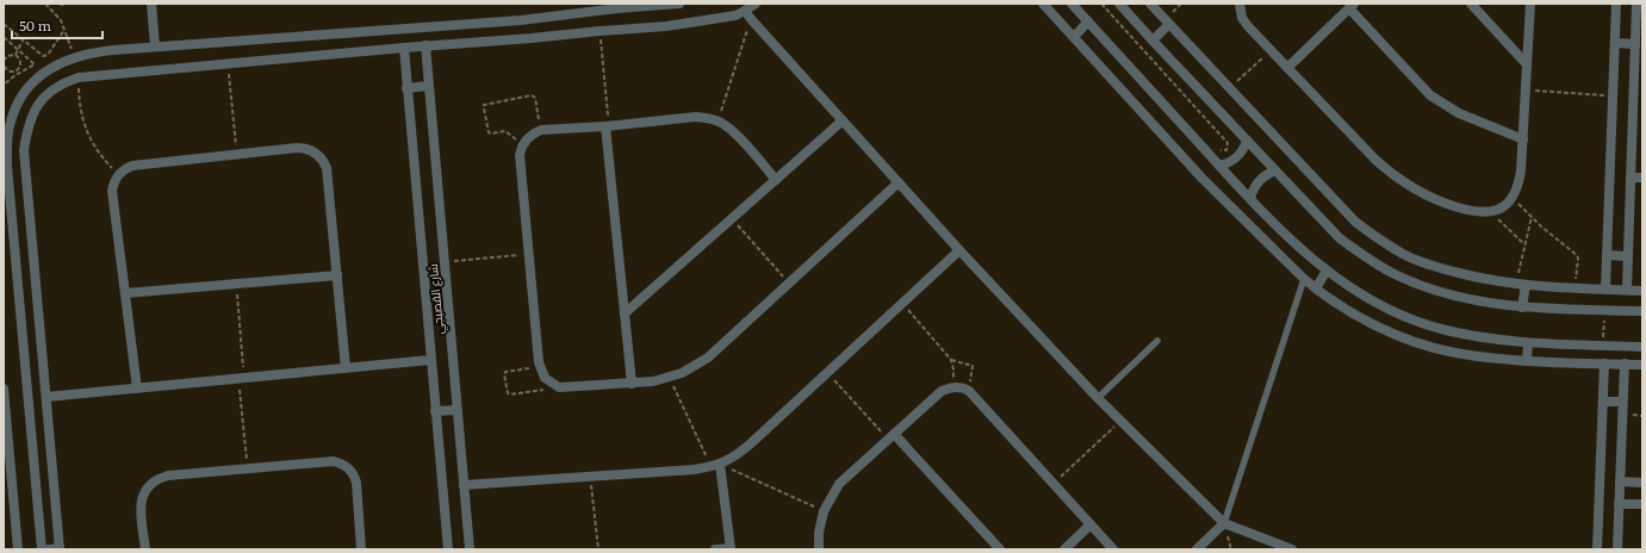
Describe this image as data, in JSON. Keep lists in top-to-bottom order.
{
  "streets": {
    "street": ["شارع القصبجي"]
  },
  "scale_bar": "50 m"
}
